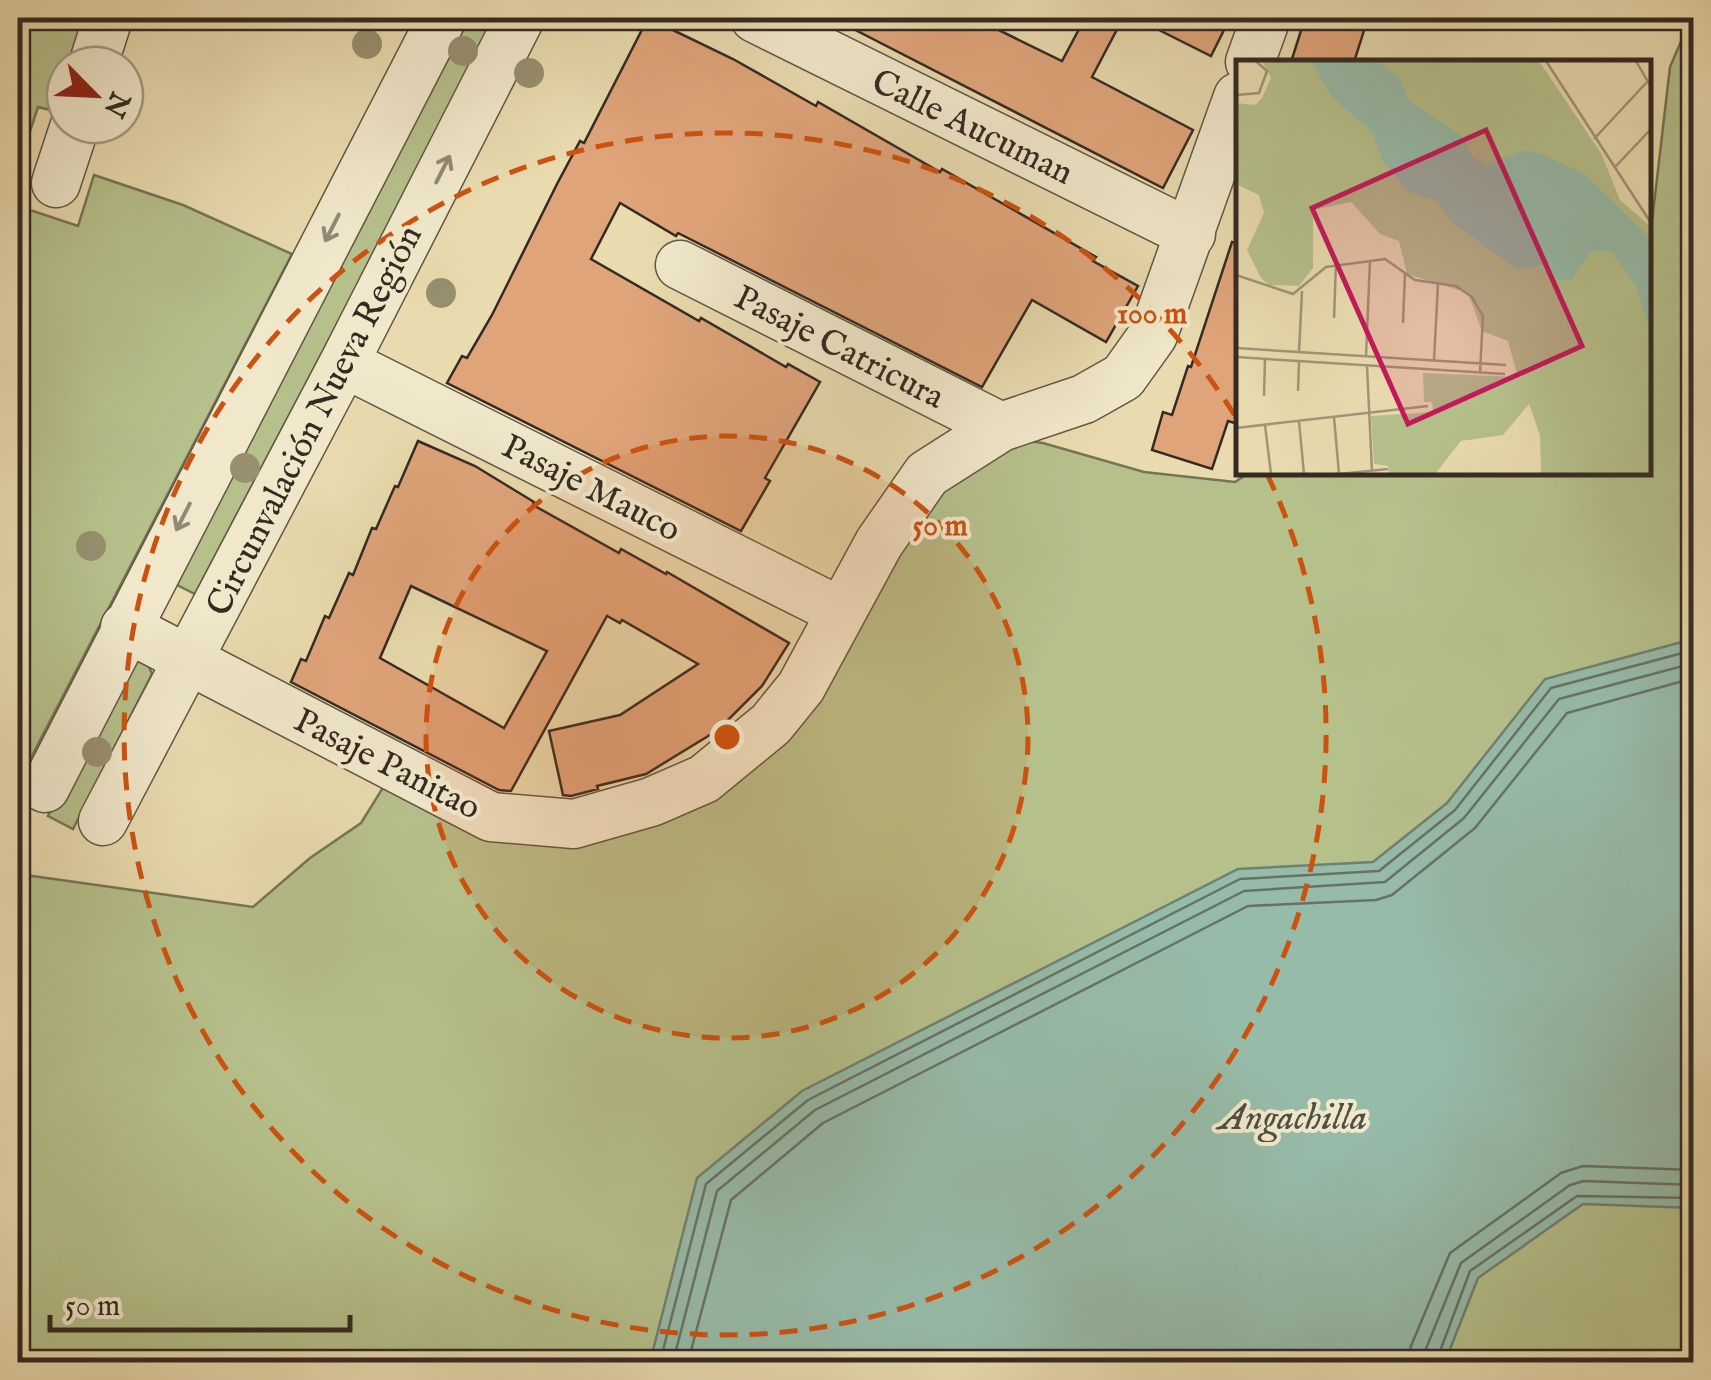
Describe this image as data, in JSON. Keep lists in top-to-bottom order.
{
  "streets": {
    "street": [
      "Calle Aucuman",
      "Pasaje Catricura",
      "Circunvalación Nueva Región",
      "Pasaje Mauco",
      "Pasaje Panitao"
    ]
  },
  "crossings": [
    ["Calle Aucuman", "Pasaje Panitao"],
    ["Pasaje Catricura", "Pasaje Panitao"],
    ["Circunvalación Nueva Región", "Pasaje Mauco"],
    ["Circunvalación Nueva Región", "Pasaje Panitao"],
    ["Pasaje Mauco", "Pasaje Panitao"]
  ],
  "water": ["Angachilla"],
  "scale_bar": "50 m",
  "north": "bottom right",
  "rings": ["100 m", "50 m"]
}
